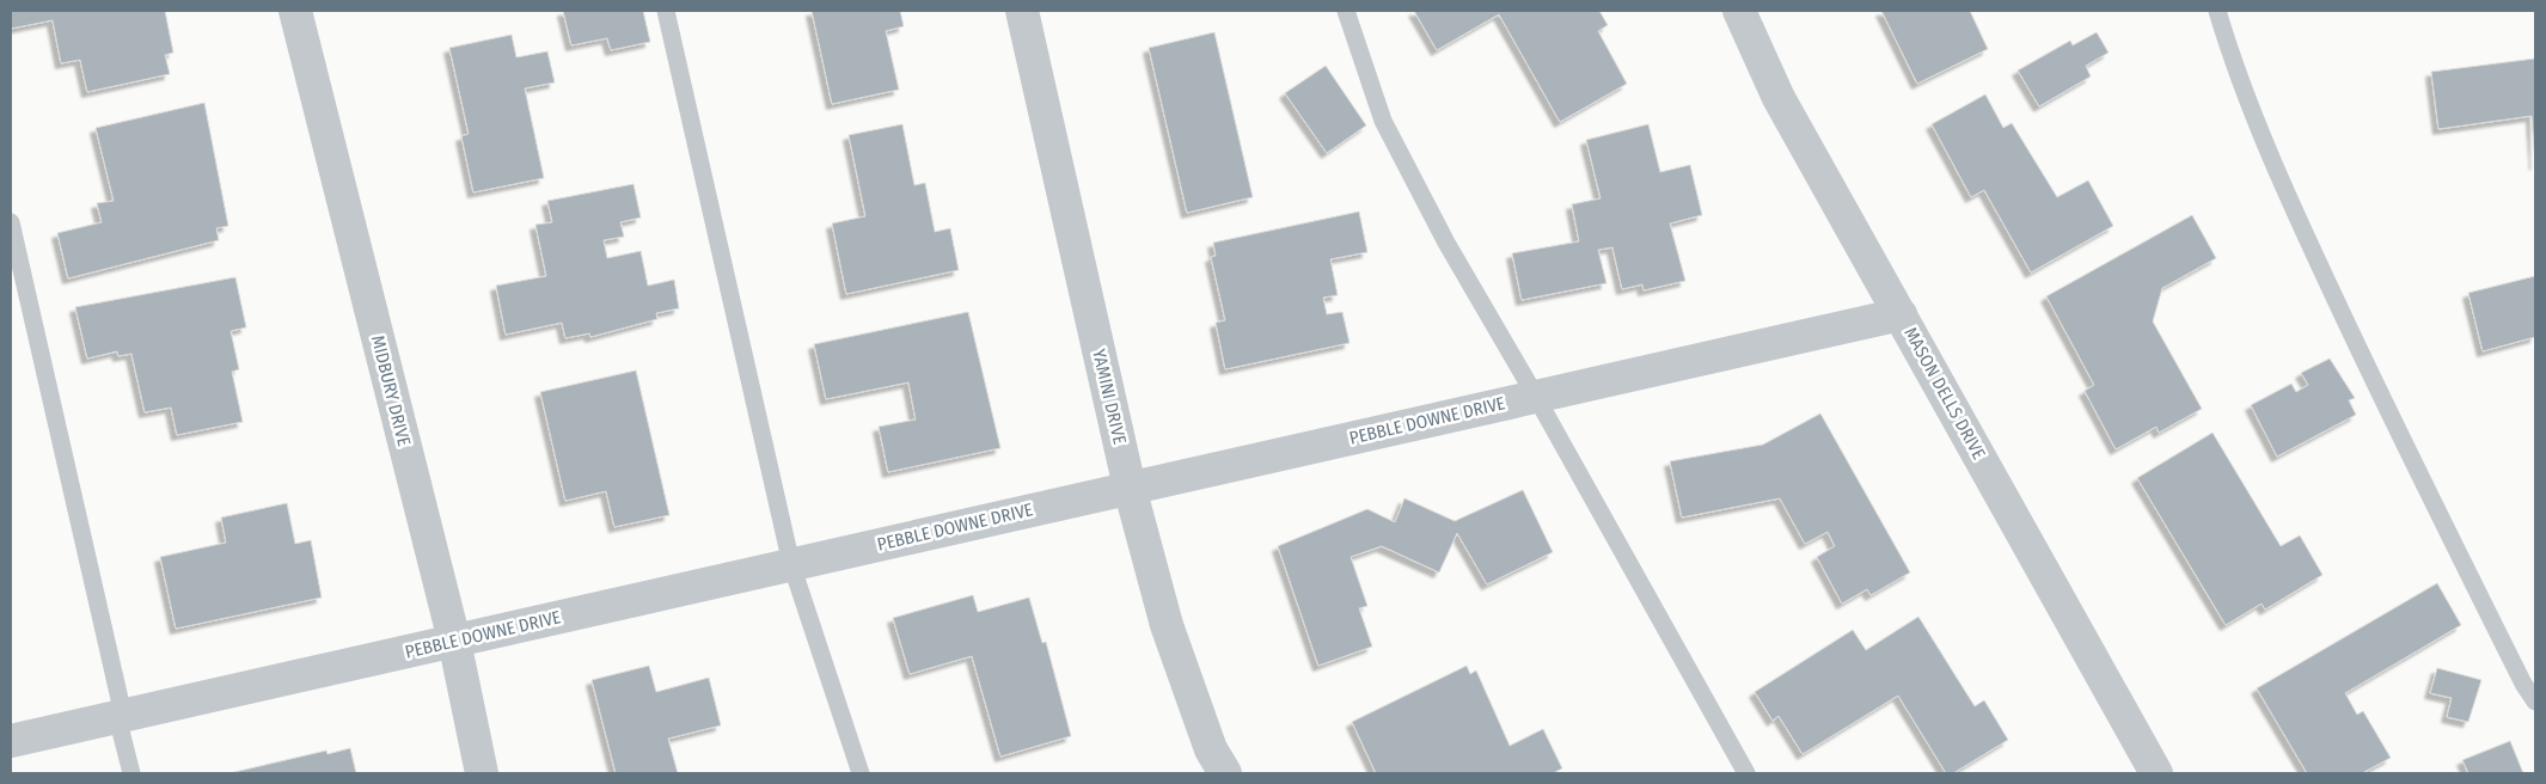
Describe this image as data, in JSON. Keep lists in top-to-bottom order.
{
  "streets": {
    "street": [
      "MIDBURY DRIVE",
      "MASON DELLS DRIVE",
      "YAMINI DRIVE",
      "PEBBLE DOWNE DRIVE"
    ]
  },
  "crossings": [
    ["MIDBURY DRIVE", "PEBBLE DOWNE DRIVE"],
    ["MASON DELLS DRIVE", "PEBBLE DOWNE DRIVE"],
    ["YAMINI DRIVE", "PEBBLE DOWNE DRIVE"]
  ]
}
